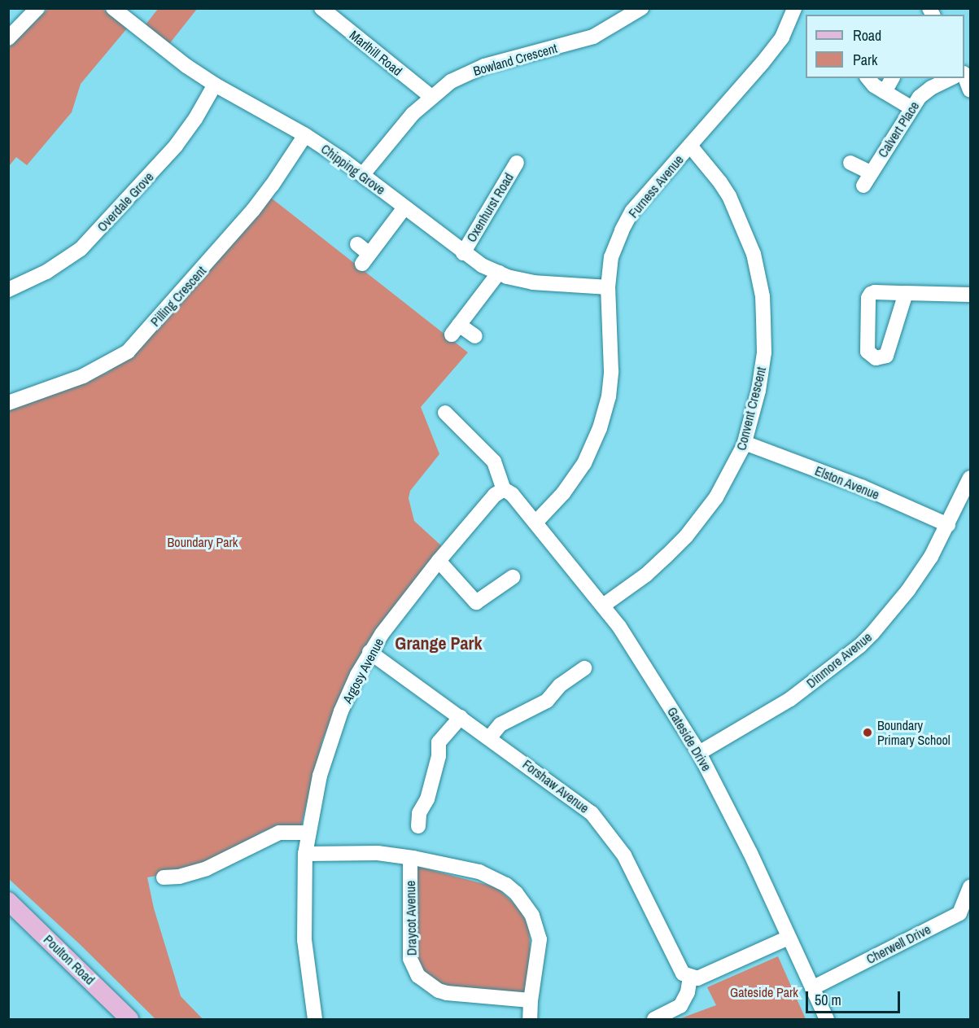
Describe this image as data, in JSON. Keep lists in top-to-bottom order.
{
  "streets": {
    "main road": ["Poulton Road"],
    "street": [
      "Marlhill Road",
      "Bowland Crescent",
      "Calvert Place",
      "Chipping Grove",
      "Furness Avenue",
      "Overdale Grove",
      "Oxenhurst Road",
      "Pilling Crescent",
      "Convent Crescent",
      "Elston Avenue",
      "Dinmore Avenue",
      "Argosy Avenue",
      "Gateside Drive",
      "Forshaw Avenue",
      "Draycot Avenue",
      "Cherwell Drive"
    ]
  },
  "crossings": [
    ["Marlhill Road", "Bowland Crescent"],
    ["Bowland Crescent", "Chipping Grove"],
    ["Chipping Grove", "Furness Avenue"],
    ["Chipping Grove", "Overdale Grove"],
    ["Chipping Grove", "Oxenhurst Road"],
    ["Chipping Grove", "Pilling Crescent"],
    ["Furness Avenue", "Convent Crescent"],
    ["Furness Avenue", "Gateside Drive"],
    ["Convent Crescent", "Elston Avenue"],
    ["Convent Crescent", "Gateside Drive"],
    ["Elston Avenue", "Dinmore Avenue"],
    ["Dinmore Avenue", "Gateside Drive"],
    ["Argosy Avenue", "Gateside Drive"],
    ["Argosy Avenue", "Forshaw Avenue"],
    ["Gateside Drive", "Cherwell Drive"]
  ],
  "districts": ["Grange Park"],
  "parks": ["Boundary Park", "Gateside Park"],
  "places": ["Boundary Primary School"],
  "legend": ["Road", "Park"],
  "scale_bar": "50 m"
}
